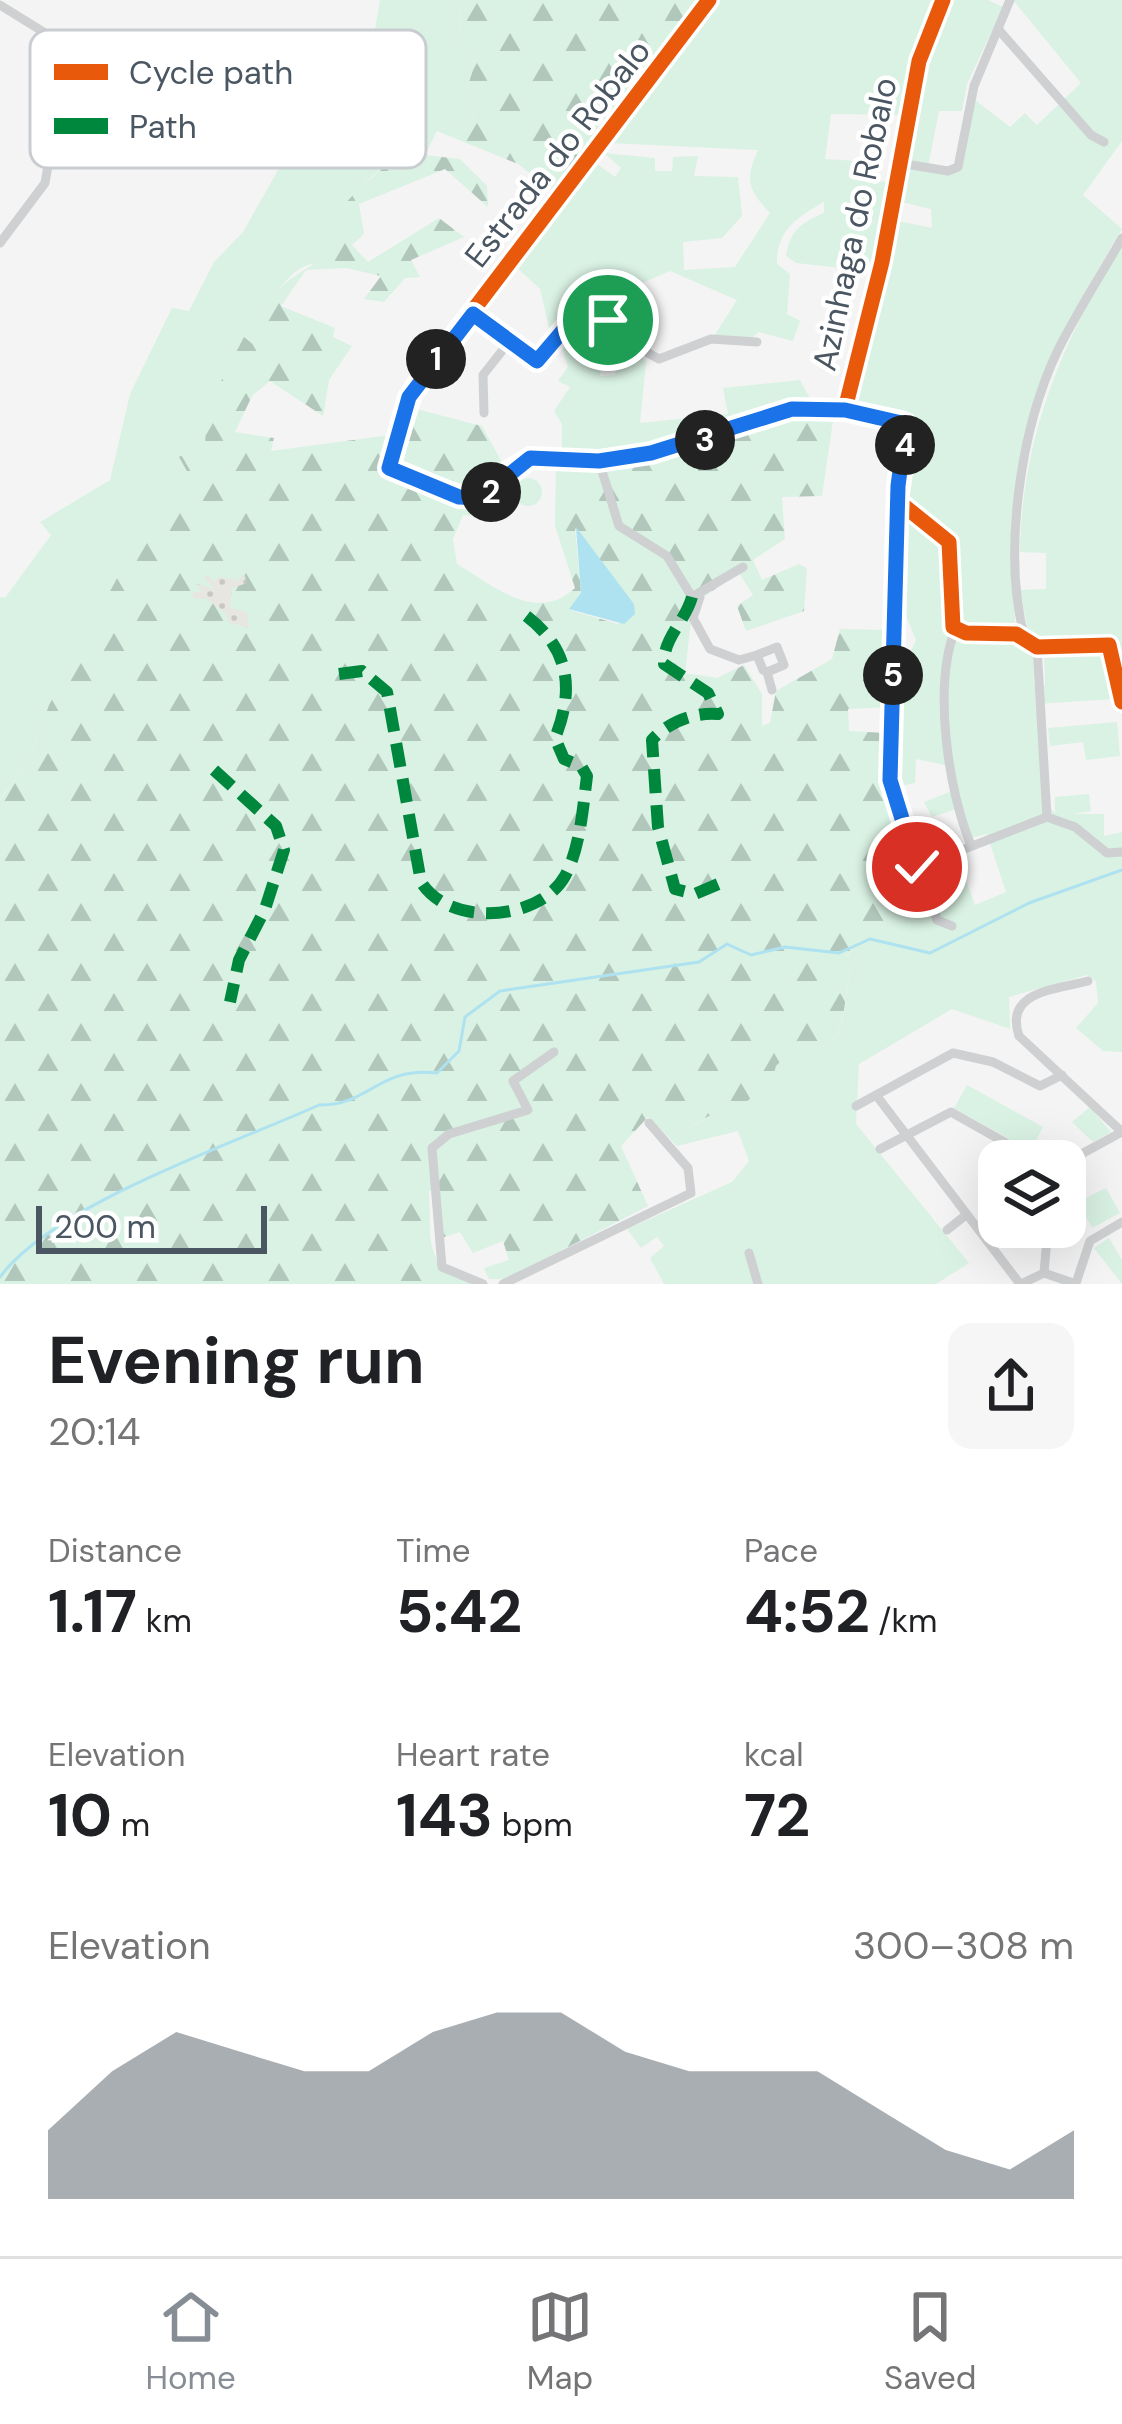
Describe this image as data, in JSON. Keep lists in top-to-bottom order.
{
  "streets": {
    "street": ["Estrada do Robalo", "Azinhaga do Robalo"]
  },
  "crossings": [
    ["Estrada do Robalo", "Azinhaga do Robalo"]
  ],
  "legend": ["Cycle path", "Path"],
  "scale_bar": "200 m",
  "page": {
    "pins": [
      "1",
      "3",
      "4",
      "2",
      "5"
    ],
    "scale": "200 m",
    "heading": ["Evening run", "20:14"],
    "stats": [
      ["Distance", "1.17 km"],
      ["Time", "5:42"],
      ["Pace", "4:52 /km"],
      ["Elevation", "10 m"],
      ["Heart rate", "143 bpm"],
      ["kcal", "72"]
    ],
    "chart": ["Elevation", "300–308 m"],
    "tabs": ["Home", "Map", "Saved"]
  }
}
